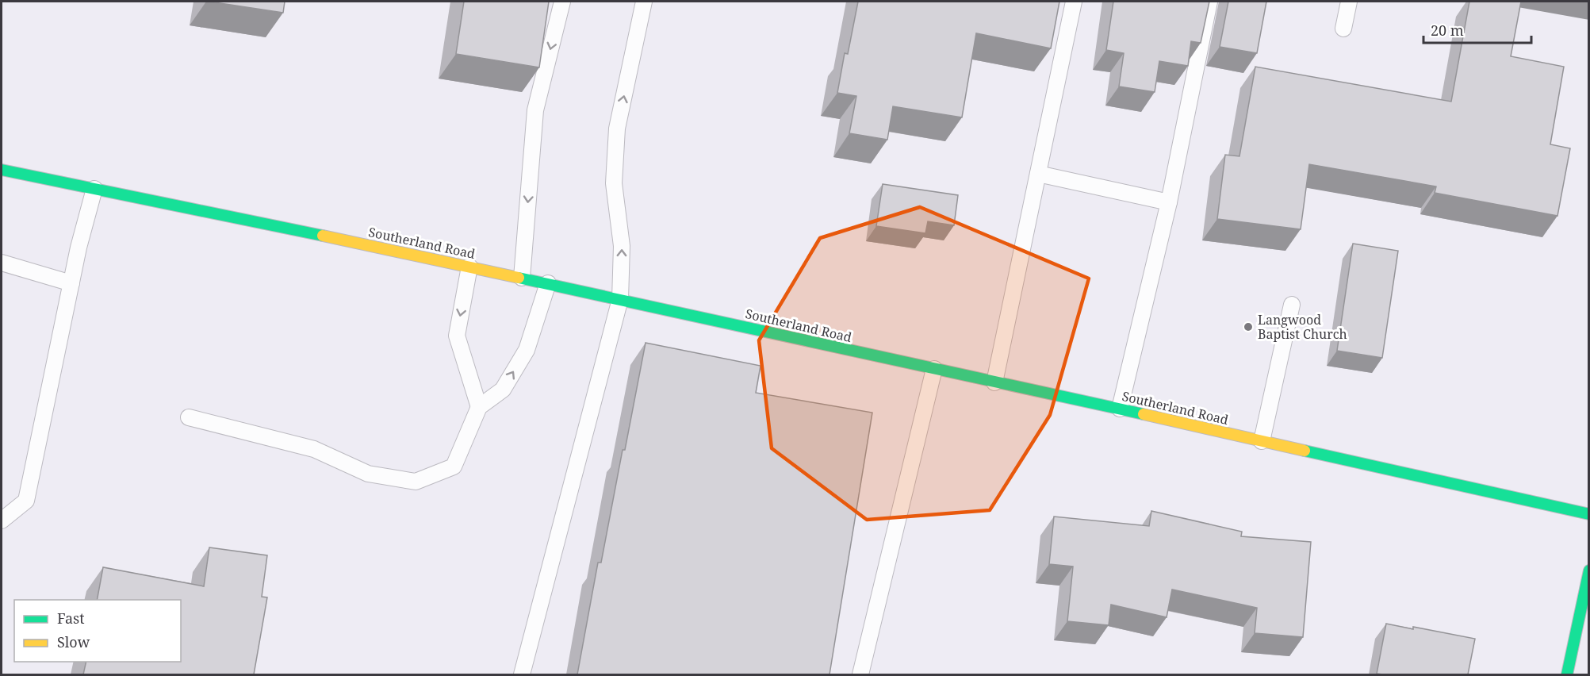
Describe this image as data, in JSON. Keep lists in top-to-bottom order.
{
  "streets": {
    "street": ["Southerland Road"]
  },
  "places": ["Langwood Baptist Church"],
  "legend": ["Fast", "Slow"],
  "scale_bar": "20 m"
}
